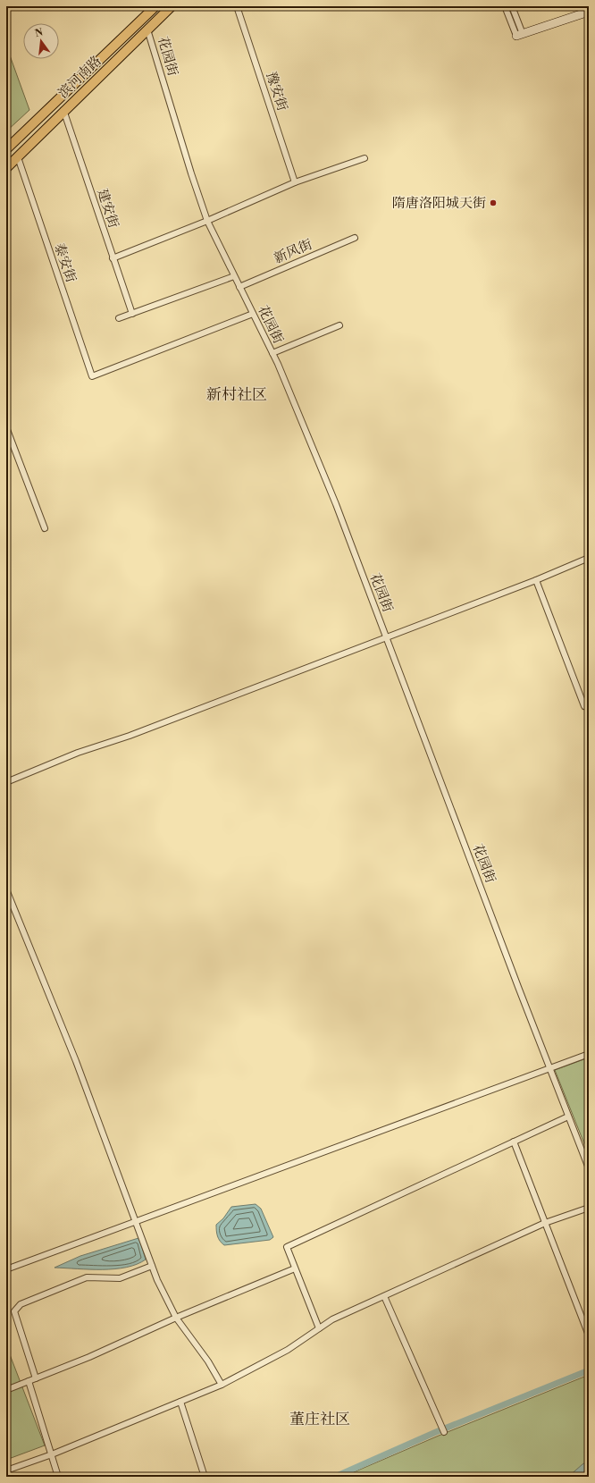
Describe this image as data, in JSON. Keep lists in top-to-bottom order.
{
  "streets": {
    "main road": ["滨河南路"],
    "street": [
      "花园街",
      "豫安街",
      "建安街",
      "新风街",
      "泰安街"
    ]
  },
  "crossings": [
    ["花园街", "滨河南路"],
    ["花园街", "新风街"],
    ["花园街", "泰安街"],
    ["滨河南路", "建安街"],
    ["滨河南路", "泰安街"]
  ],
  "districts": ["新村社区", "董庄社区"],
  "places": ["隋唐洛阳城天街"],
  "north": "top"
}
